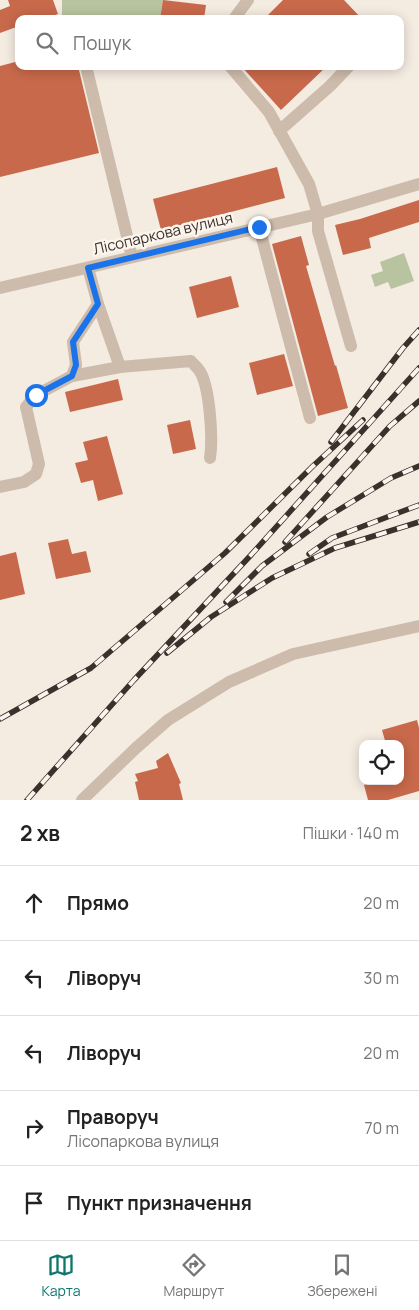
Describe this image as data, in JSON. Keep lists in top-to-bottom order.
{
  "streets": {
    "street": ["Лісопаркова вулиця"]
  },
  "page": {
    "search": "Пошук",
    "heading": ["2 хв", "Пішки · 140 m"],
    "list": [
      ["Прямо", "20 m"],
      ["Ліворуч", "30 m"],
      ["Ліворуч", "20 m"],
      ["Праворуч", "Лісопаркова вулиця", "70 m"],
      "Пункт призначення"
    ],
    "nav": ["Карта", "Маршрут", "Збережені"]
  }
}
